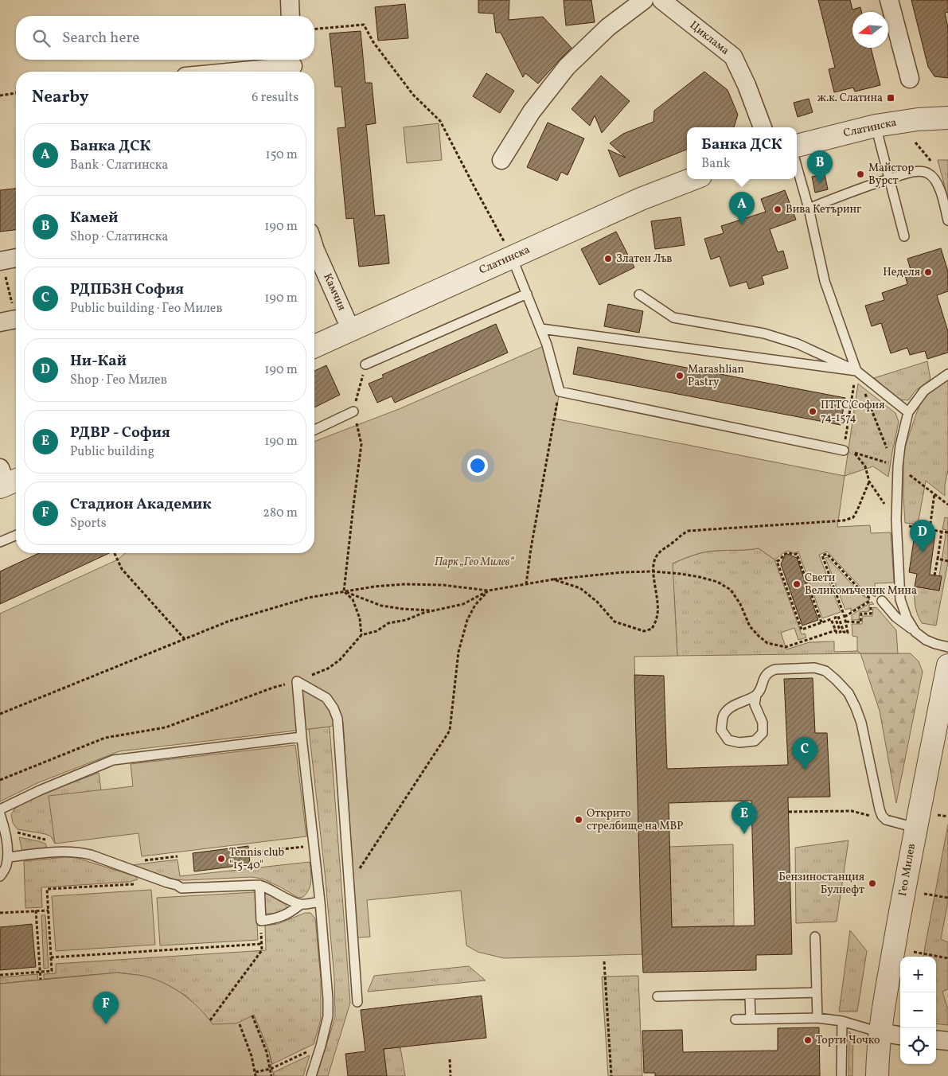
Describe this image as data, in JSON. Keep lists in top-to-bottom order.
{
  "streets": {
    "street": [
      "Циклама",
      "Слатинска",
      "Камчия",
      "Гео Милев"
    ]
  },
  "crossings": [
    ["Слатинска", "Камчия"]
  ],
  "parks": ["Парк „Гео Милев“"],
  "places": {
    "transit": ["ж.к. Слатина"],
    "other": [
      "Майстор Вурст",
      "Вива Кетъринг",
      "Златен Лъв",
      "Неделя",
      "Marashlian Pastry",
      "ПТТС София 74-1574",
      "Свети Великомъченик Мина",
      "Открито стрелбище на МВР",
      "Tennis club \"15-40\"",
      "Бензиностанция Булнефт",
      "Торти Чочко"
    ]
  },
  "north": "left",
  "page": {
    "search": "Search here",
    "heading": ["Nearby", "6 results"],
    "list": [
      {
        "mark": "A",
        "name": "Банка ДСК",
        "note": "Bank · Слатинска",
        "value": "150 m"
      },
      {
        "mark": "B",
        "name": "Камей",
        "note": "Shop · Слатинска",
        "value": "190 m"
      },
      {
        "mark": "C",
        "name": "РДПБЗН София",
        "note": "Public building · Гео Милев",
        "value": "190 m"
      },
      {
        "mark": "D",
        "name": "Ни-Кай",
        "note": "Shop · Гео Милев",
        "value": "190 m"
      },
      {
        "mark": "E",
        "name": "РДВР - София",
        "note": "Public building",
        "value": "190 m"
      },
      {
        "mark": "F",
        "name": "Стадион Академик",
        "note": "Sports",
        "value": "280 m"
      }
    ],
    "popup": ["Банка ДСК", "Bank"],
    "pins": [
      "B",
      "A",
      "D",
      "C",
      "E",
      "F"
    ],
    "map_buttons": ["+", "−"]
  }
}
